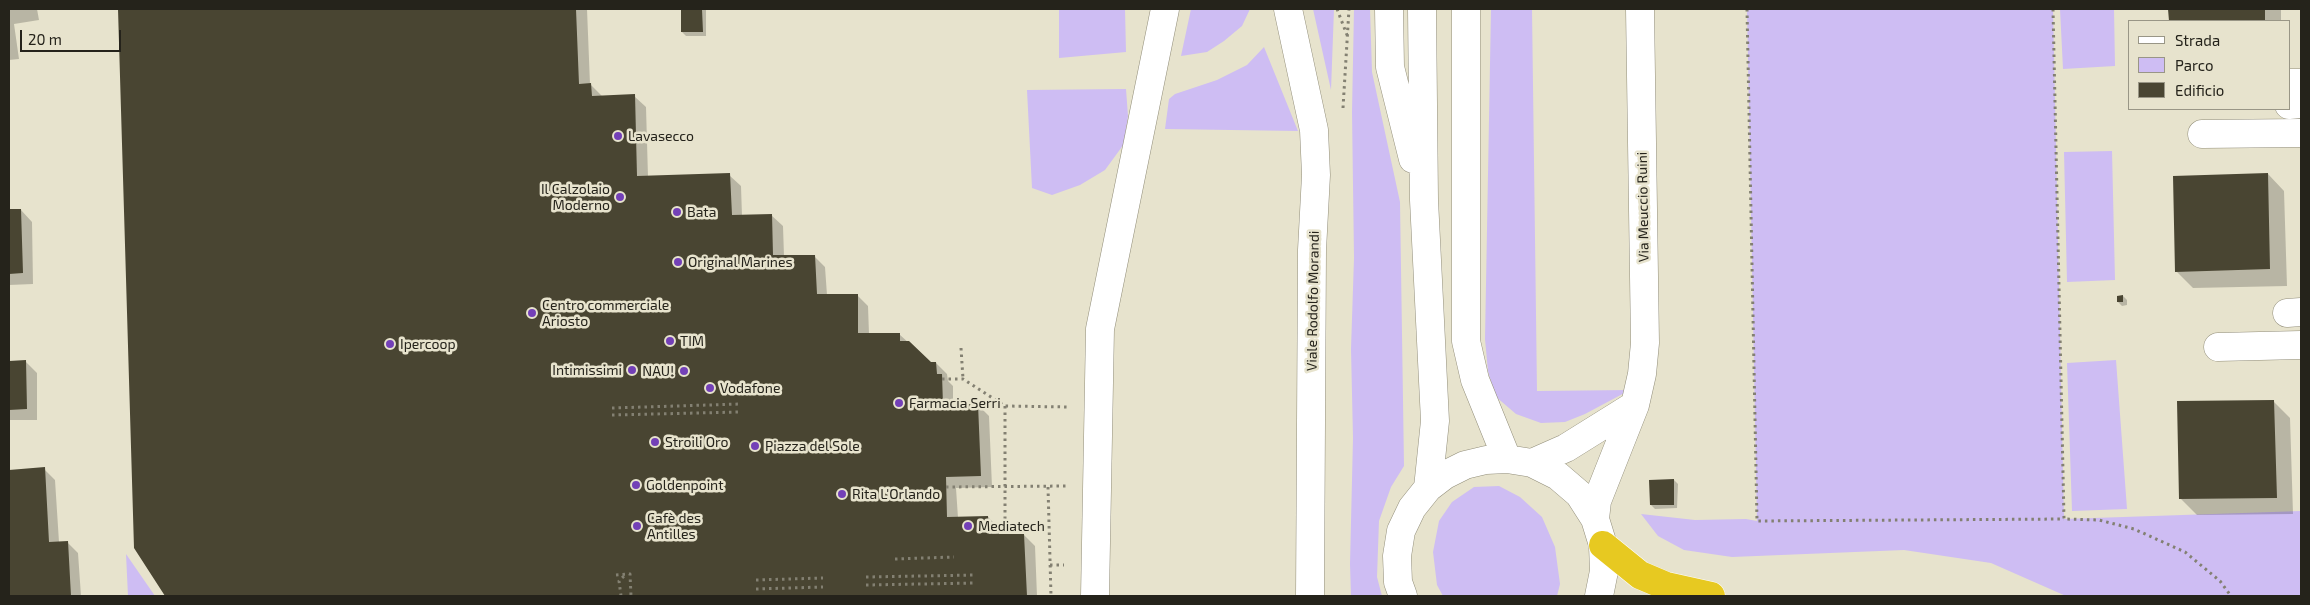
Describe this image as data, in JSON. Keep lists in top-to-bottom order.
{
  "streets": {
    "street": ["Via Meuccio Ruini", "Viale Rodolfo Morandi"]
  },
  "places": [
    "Lavasecco",
    "Il Calzolaio Moderno",
    "Bata",
    "Original Marines",
    "Centro commerciale Ariosto",
    "TIM",
    "Ipercoop",
    "Intimissimi",
    "NAU!",
    "Vodafone",
    "Farmacia Serri",
    "Stroili Oro",
    "Piazza del Sole",
    "Goldenpoint",
    "Rita L'Orlando",
    "Cafè des Antilles",
    "Mediatech"
  ],
  "legend": ["Strada", "Parco", "Edificio"],
  "scale_bar": "20 m"
}
